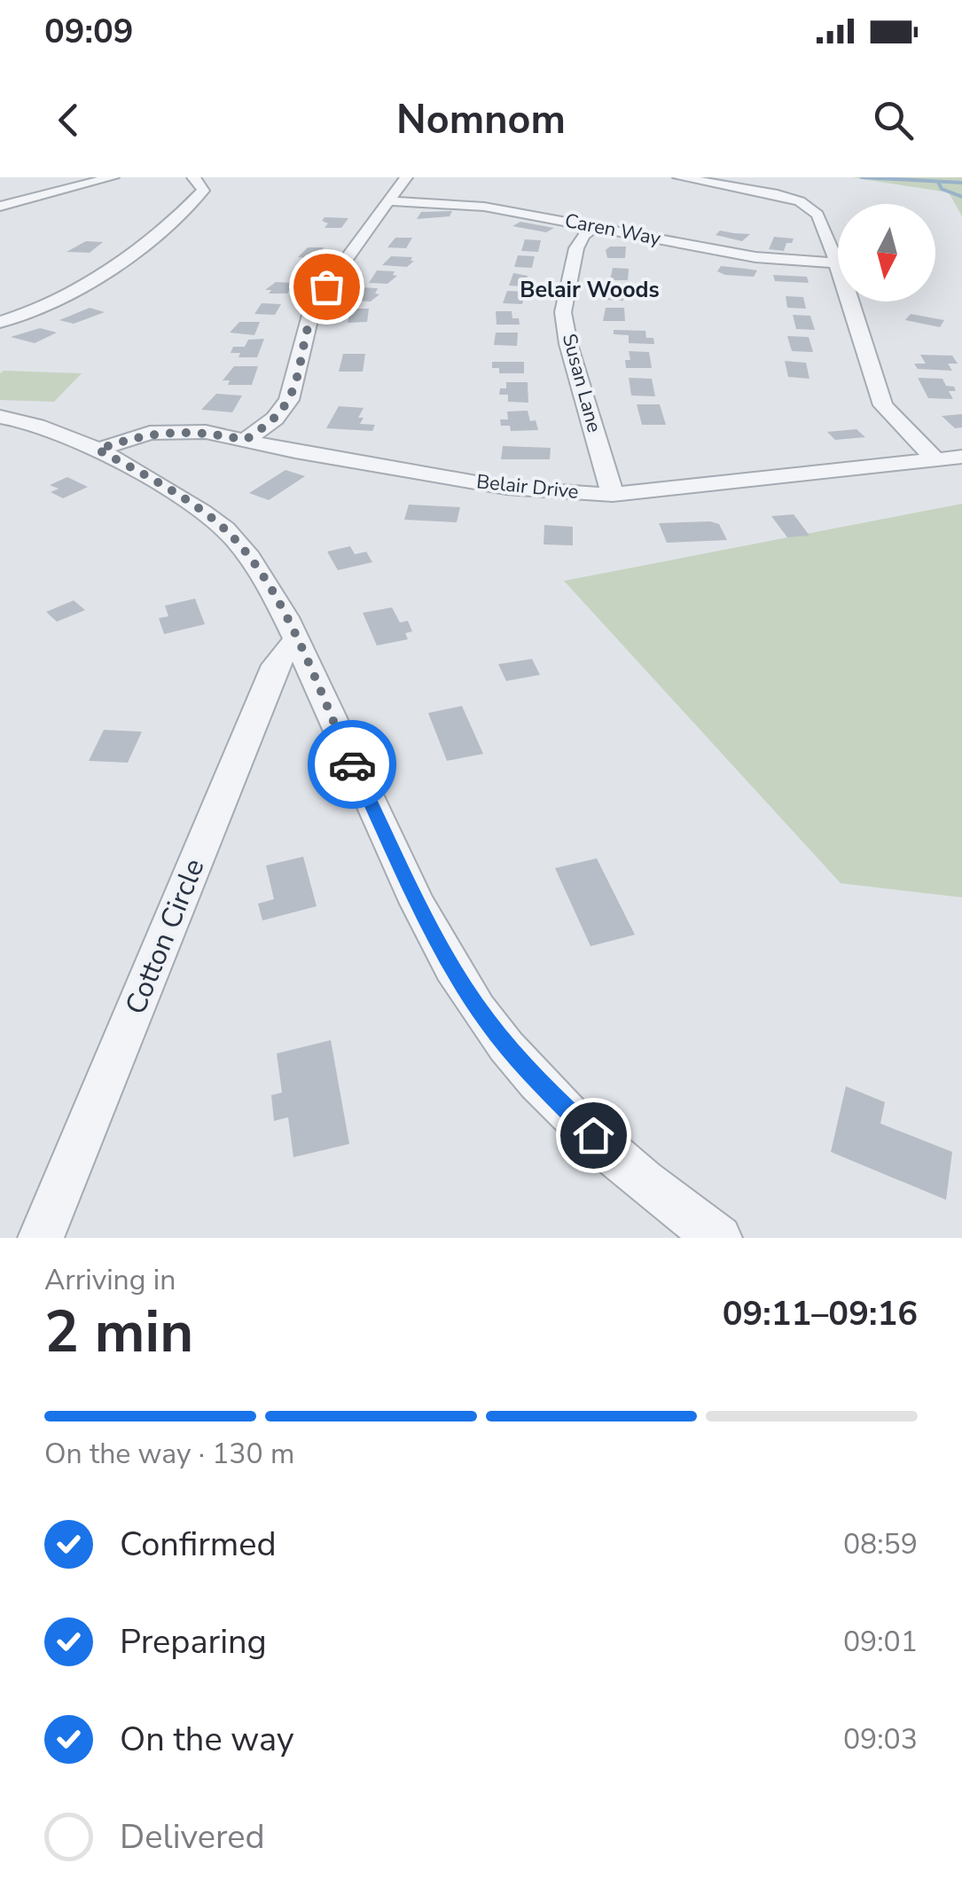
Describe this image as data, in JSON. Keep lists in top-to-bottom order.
{
  "streets": {
    "street": [
      "Caren Way",
      "Susan Lane",
      "Belair Drive",
      "Cotton Circle"
    ]
  },
  "crossings": [
    ["Caren Way", "Susan Lane"],
    ["Susan Lane", "Belair Drive"]
  ],
  "districts": ["Belair Woods"],
  "north": "bottom",
  "page": {
    "status": "09:09",
    "header": "Nomnom",
    "heading": ["2 min", "Arriving in", "09:11–09:16"],
    "bar": "On the way · 130 m",
    "list": [
      ["Confirmed", "08:59"],
      ["Preparing", "09:01"],
      ["On the way", "09:03"],
      "Delivered"
    ]
  }
}
